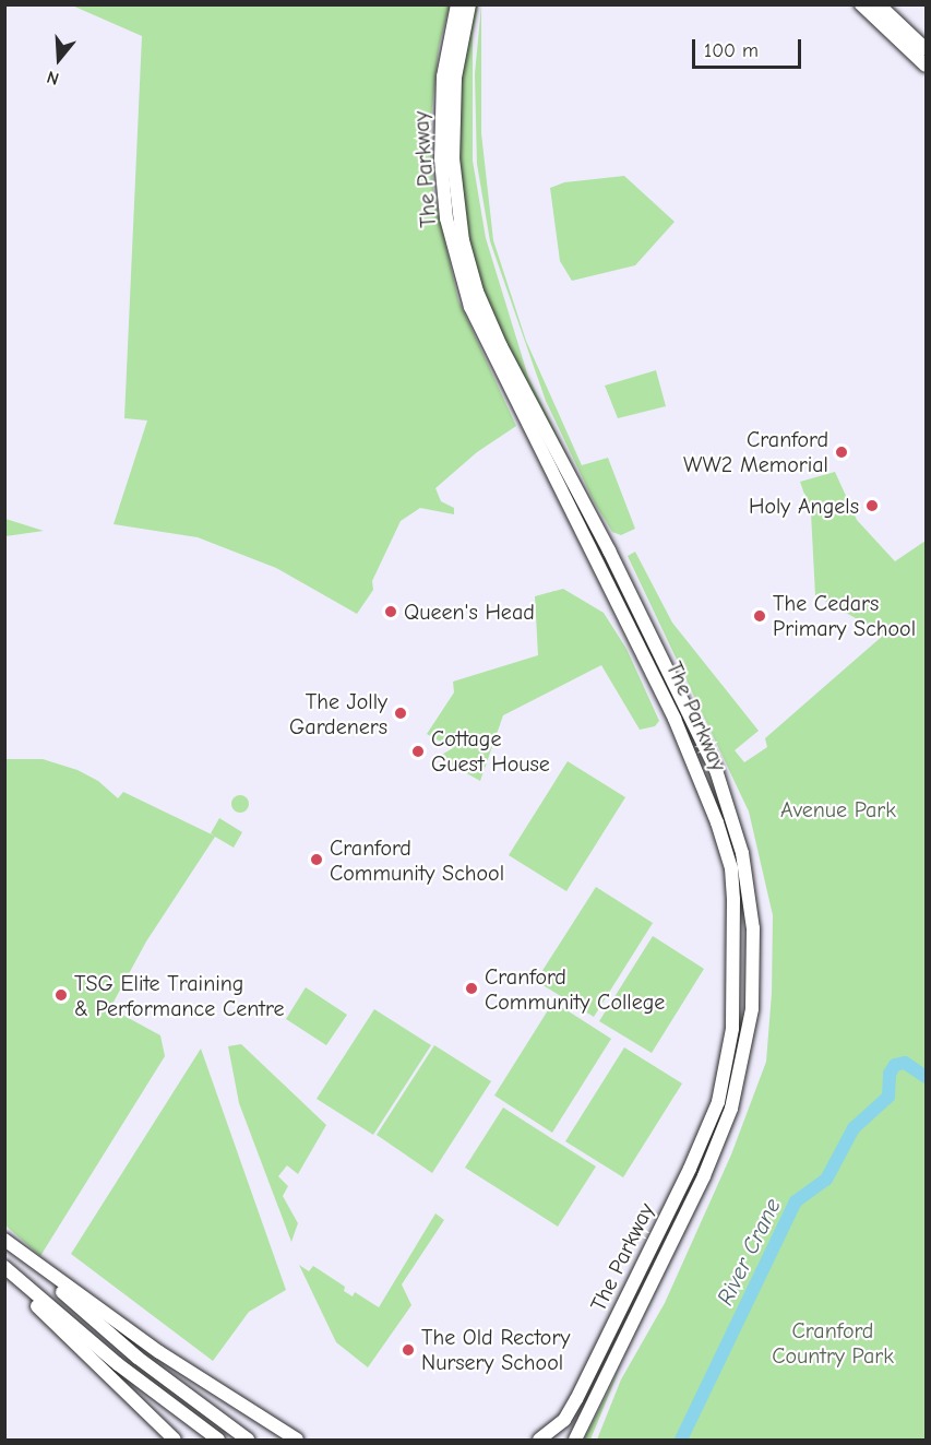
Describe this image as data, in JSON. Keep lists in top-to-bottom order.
{
  "streets": {
    "highway": ["The Parkway"]
  },
  "water": ["River Crane"],
  "parks": ["Avenue Park", "Cranford Country Park"],
  "places": [
    "Cranford WW2 Memorial",
    "Holy Angels",
    "Queen's Head",
    "The Cedars Primary School",
    "The Jolly Gardeners",
    "Cottage Guest House",
    "Cranford Community School",
    "Cranford Community College",
    "TSG Elite Training & Performance Centre",
    "The Old Rectory Nursery School"
  ],
  "scale_bar": "100 m",
  "north": "bottom"
}
